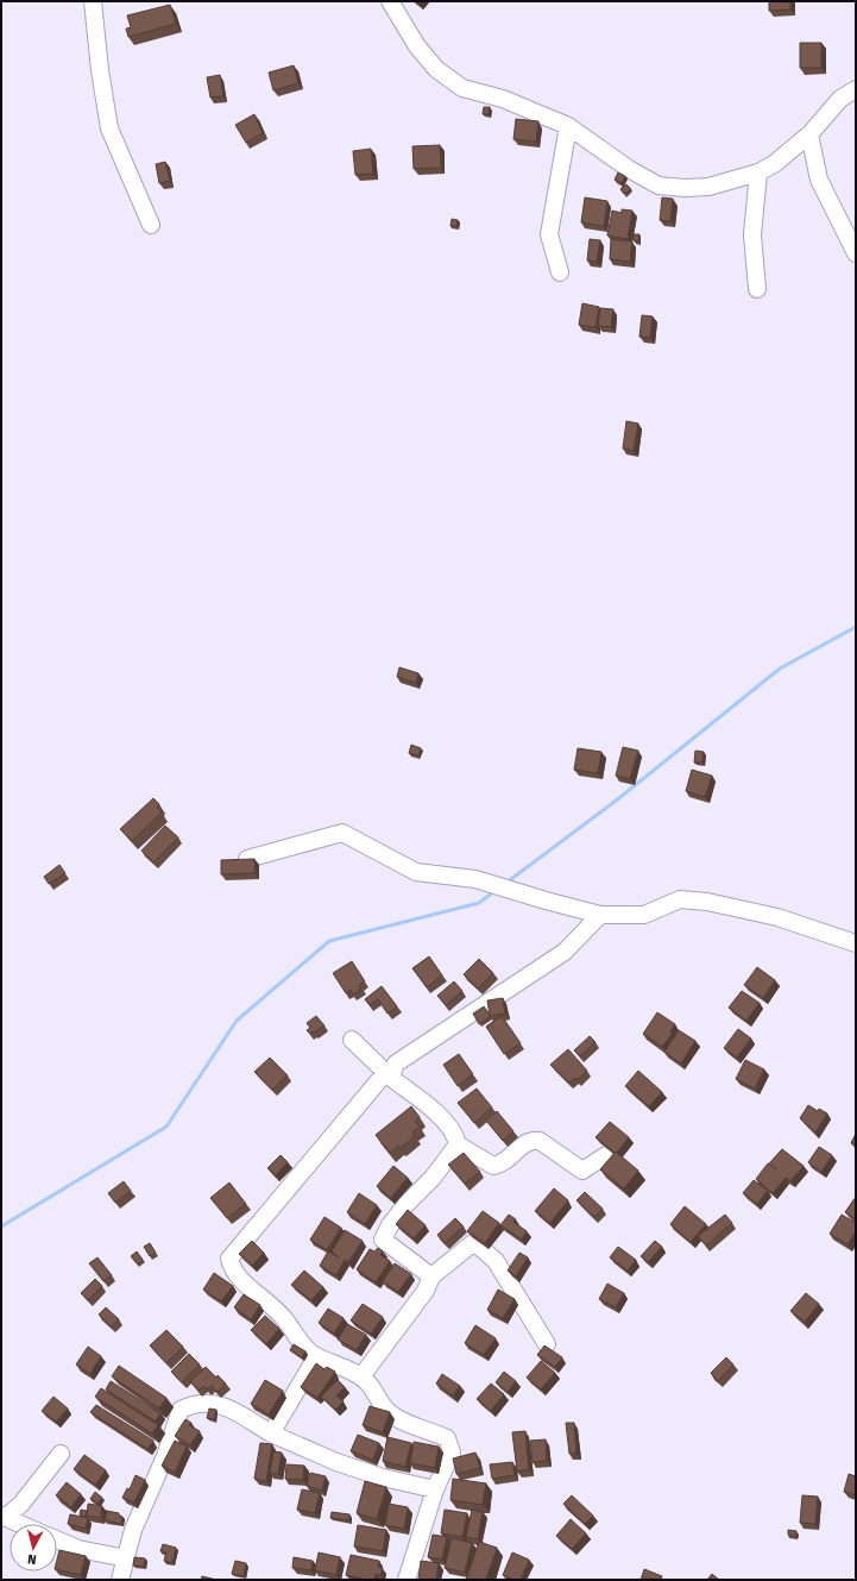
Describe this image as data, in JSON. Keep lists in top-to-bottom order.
{
  "north": "bottom"
}
